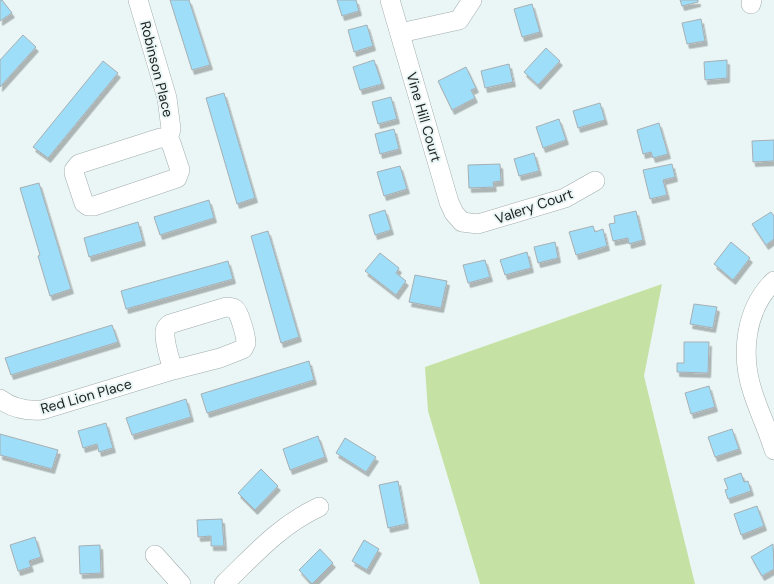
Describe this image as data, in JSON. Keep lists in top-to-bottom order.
{
  "streets": {
    "street": [
      "Robinson Place",
      "Vine Hill Court",
      "Valery Court",
      "Red Lion Place"
    ]
  },
  "crossings": [
    ["Vine Hill Court", "Valery Court"]
  ]
}
